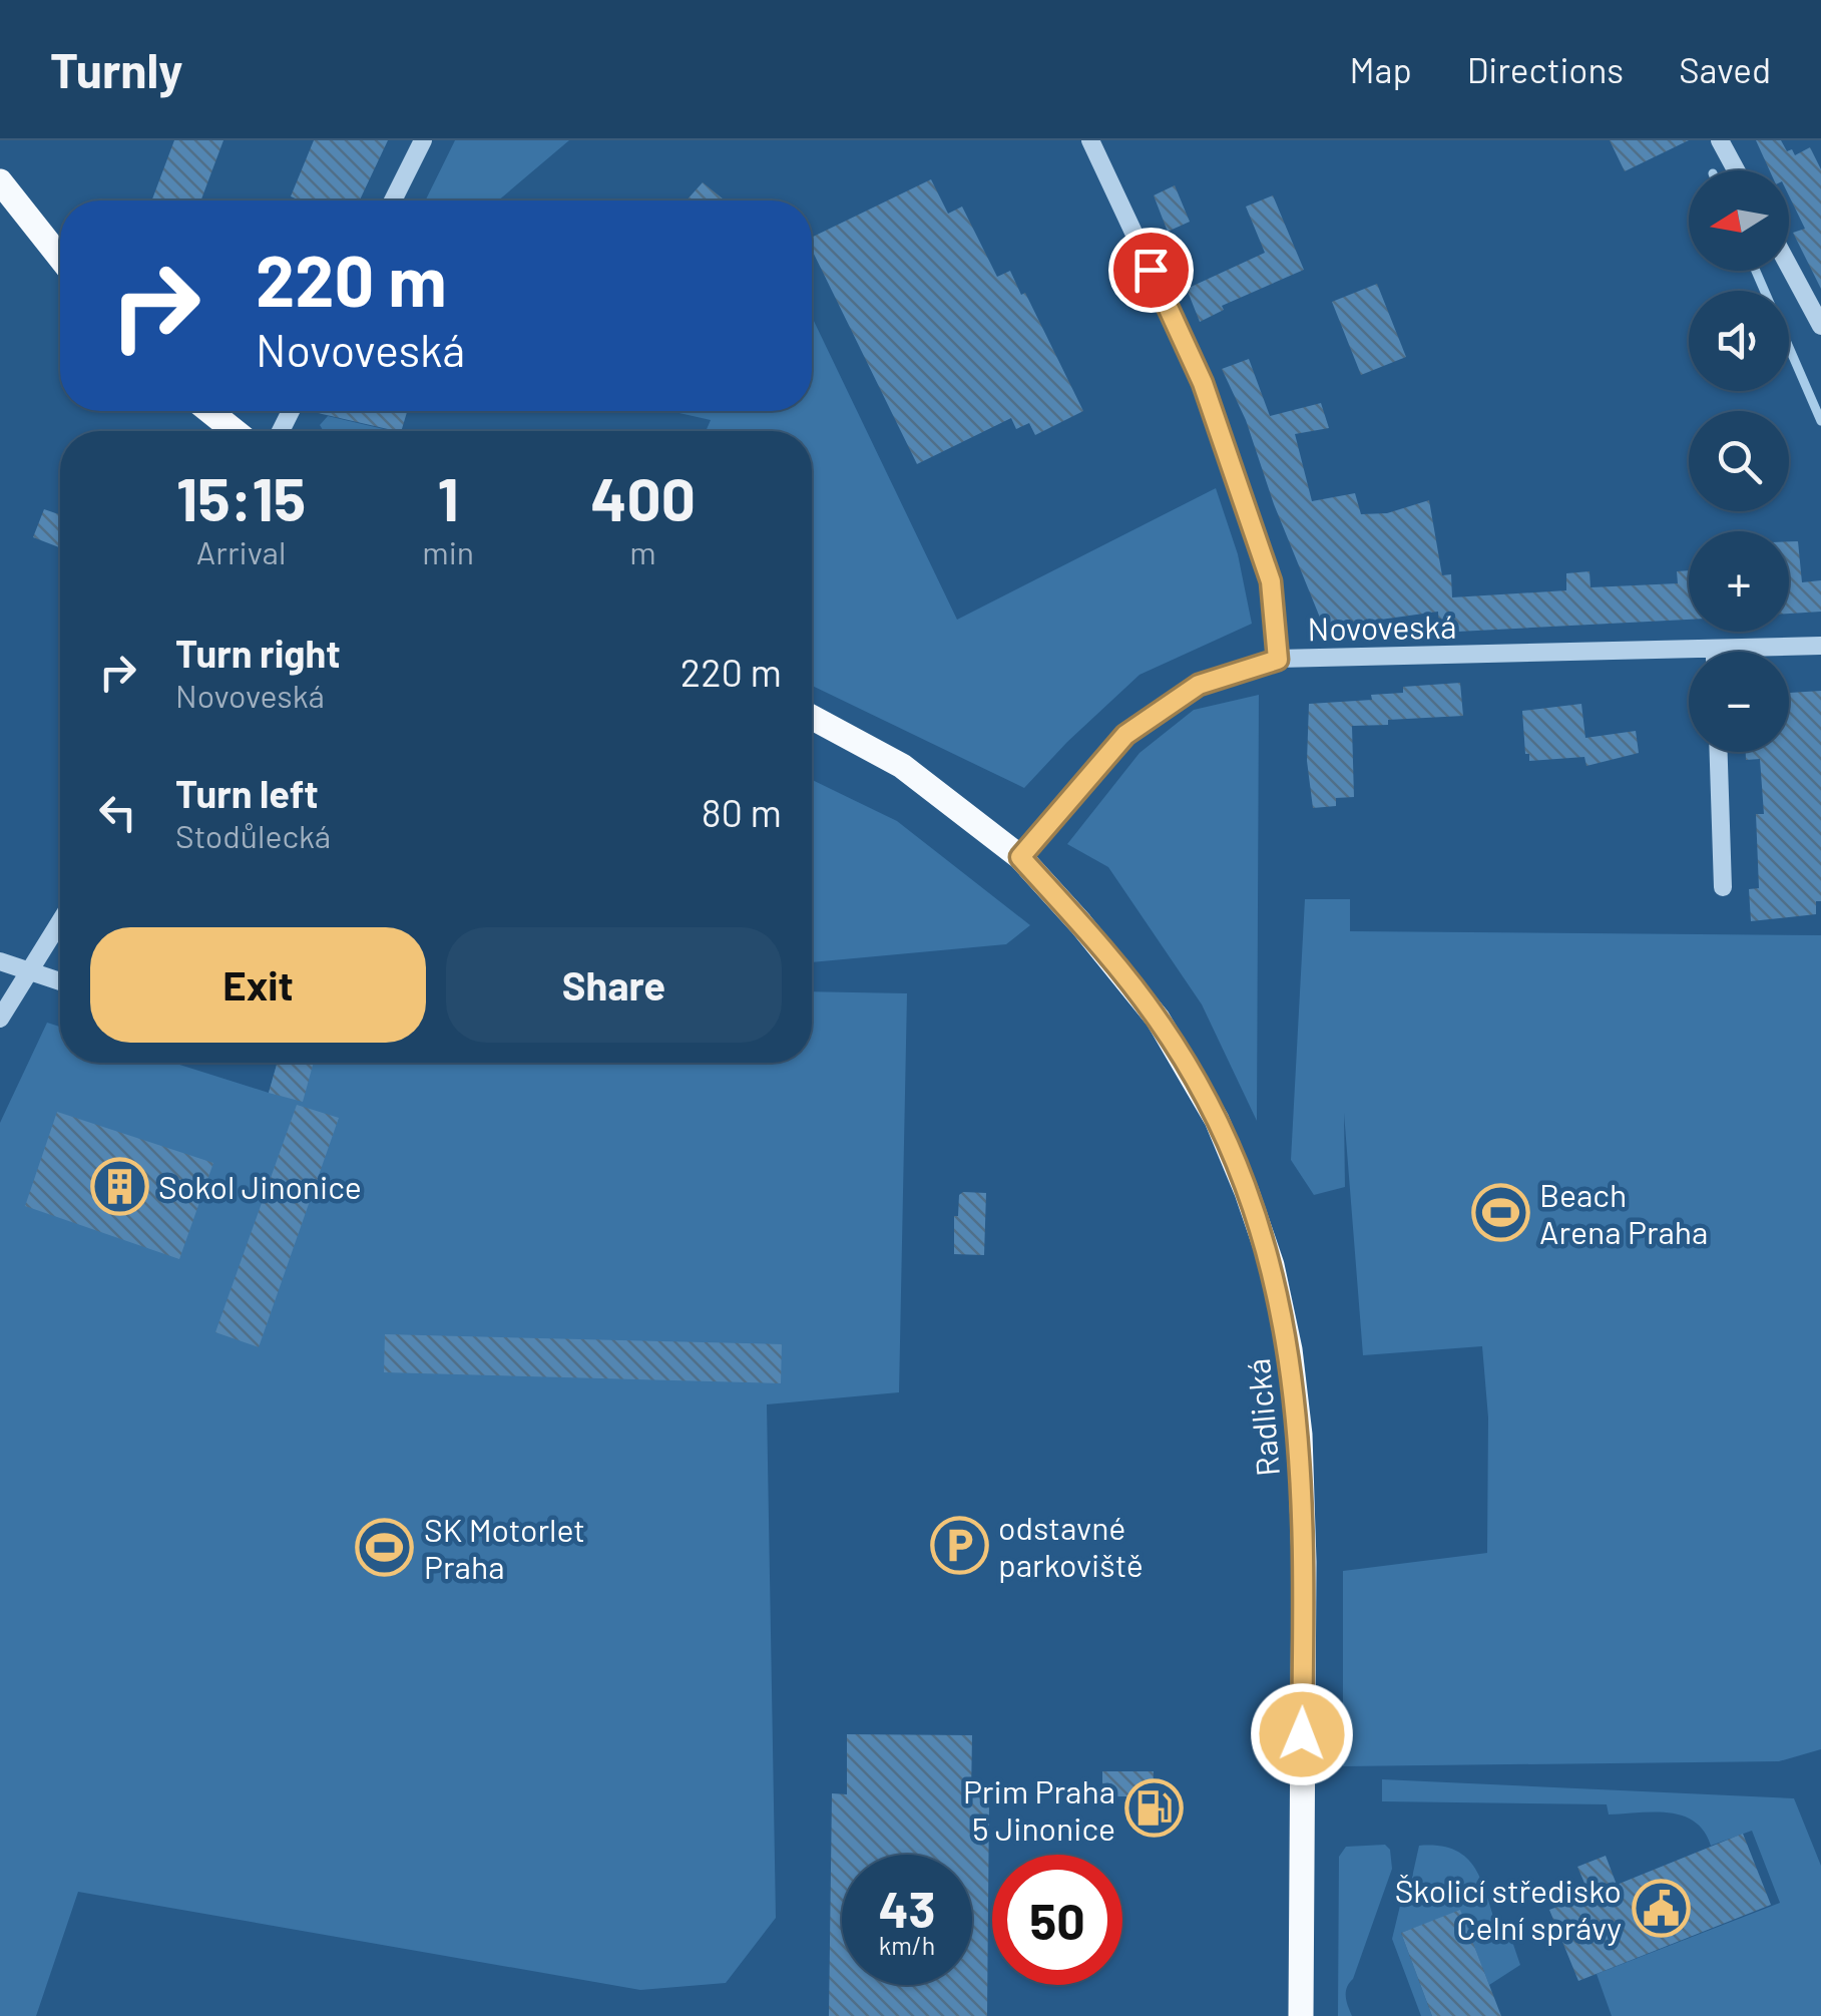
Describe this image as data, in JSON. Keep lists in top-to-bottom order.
{
  "streets": {
    "main road": ["Radlická"],
    "street": ["Novoveská"]
  },
  "crossings": [
    ["Novoveská", "Radlická"]
  ],
  "places": {
    "building": ["Sokol Jinonice"],
    "sports": ["Beach Arena Praha", "SK Motorlet Praha"],
    "parking": ["odstavné parkoviště"],
    "fuel station": ["Prim Praha 5 Jinonice"],
    "public building": ["Školicí středisko Celní správy"]
  },
  "north": "left",
  "page": {
    "header": "Turnly",
    "nav": ["Map", "Directions", "Saved"],
    "map_buttons": ["+", "−"],
    "turn": ["220 m", "Novoveská"],
    "eta": [
      "15:15",
      "Arrival",
      "1",
      "min",
      "400",
      "m"
    ],
    "list": [
      {
        "name": "Turn right",
        "note": "Novoveská",
        "value": "220 m"
      },
      {
        "name": "Turn left",
        "note": "Stodůlecká",
        "value": "80 m"
      }
    ],
    "buttons": ["Exit", "Share"],
    "speed": "43 km/h",
    "limit": "50"
  }
}
